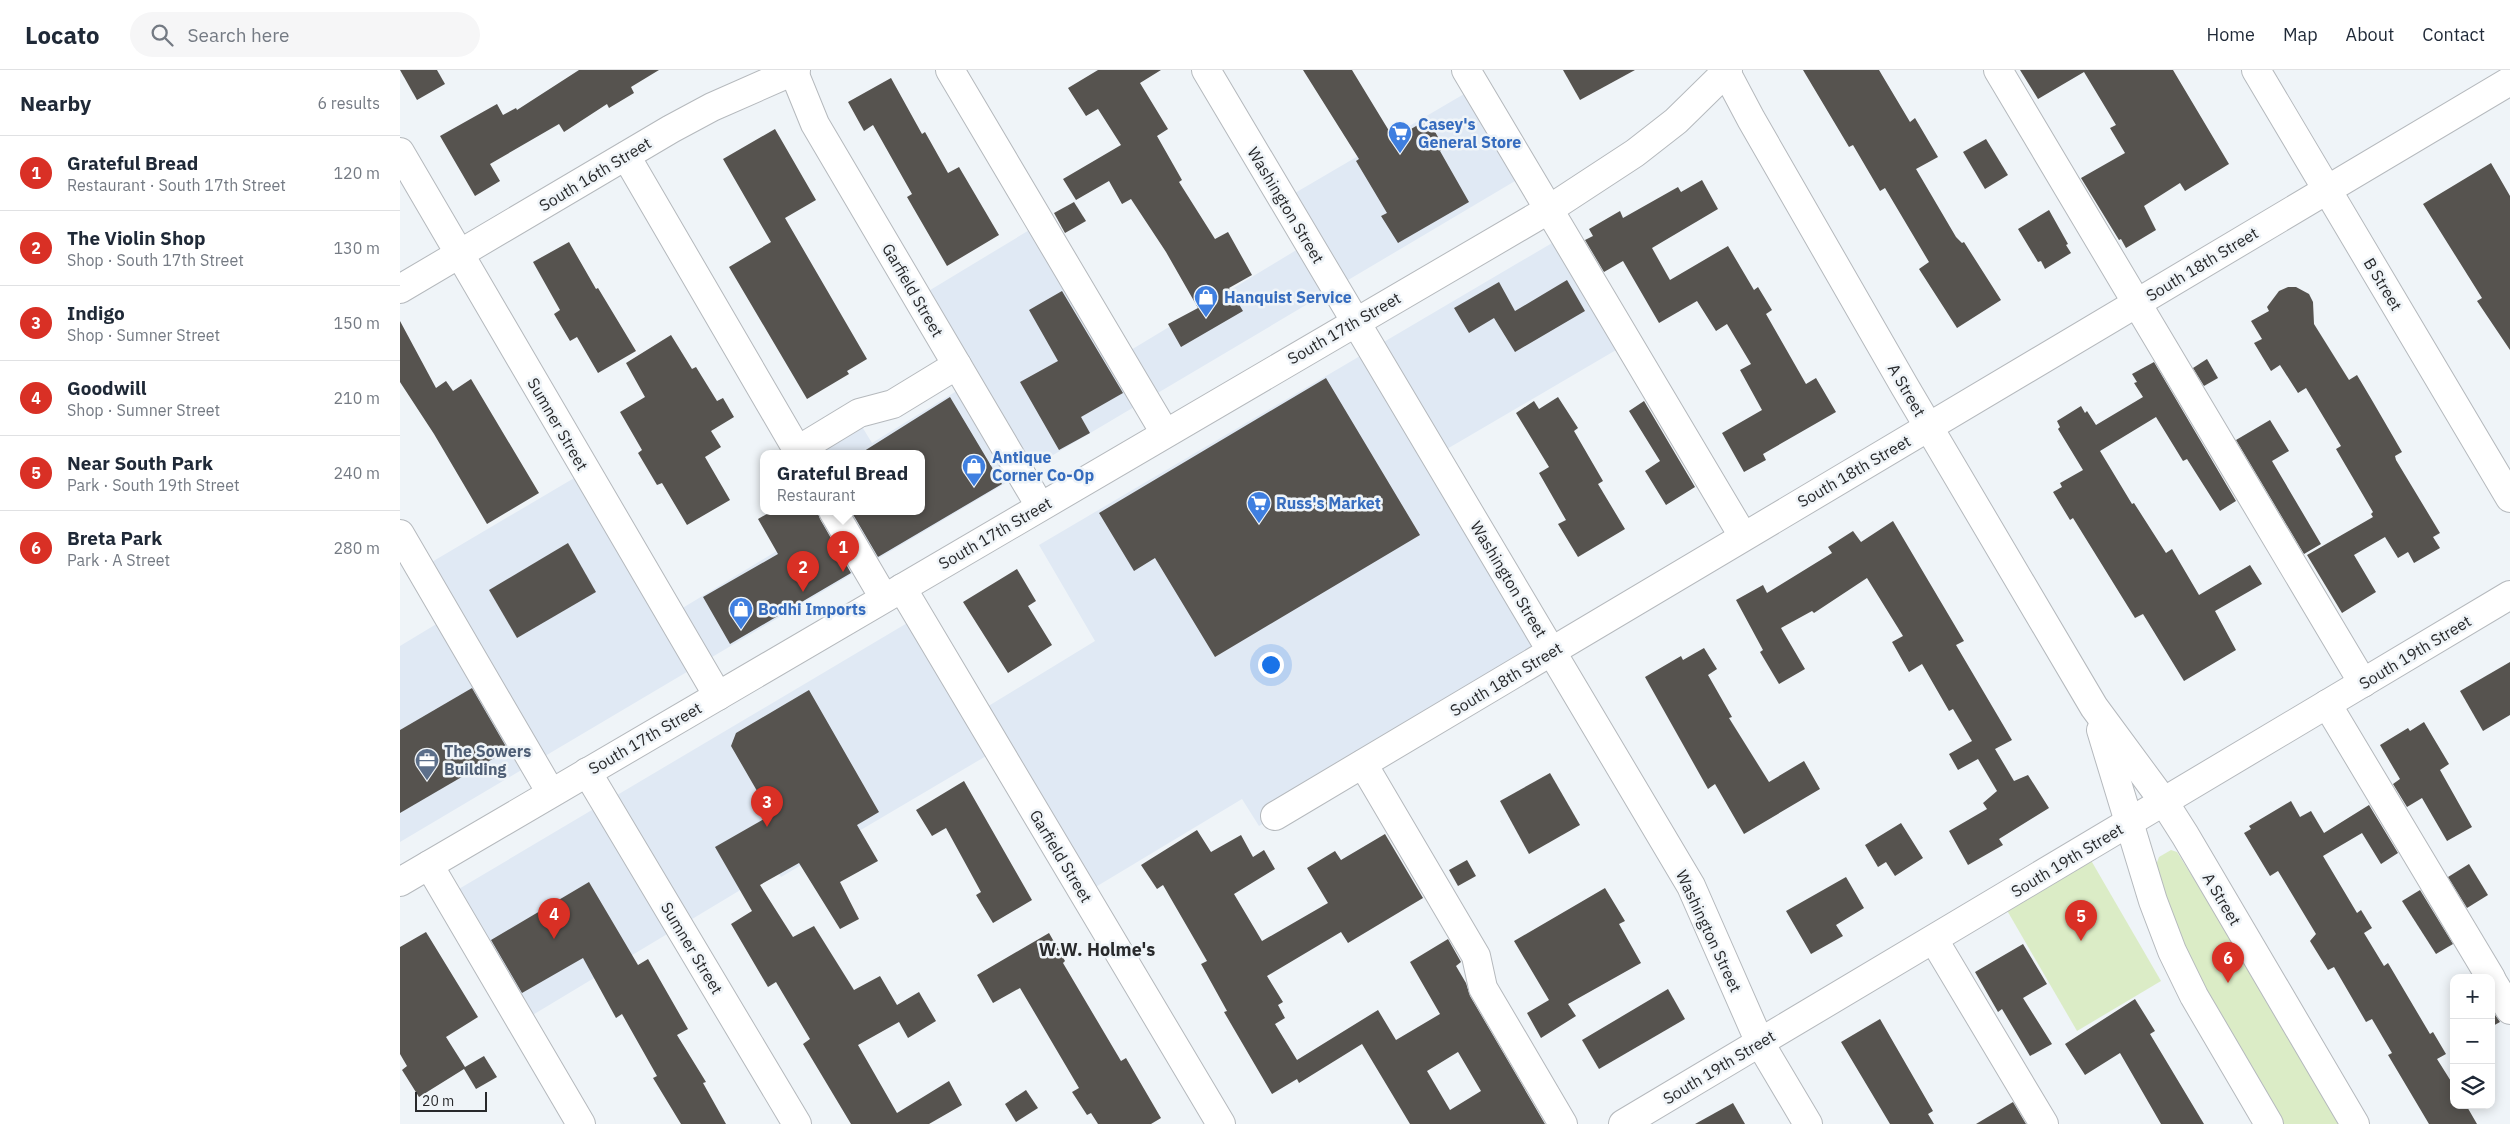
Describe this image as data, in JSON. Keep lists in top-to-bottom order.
{
  "streets": {
    "street": [
      "South 16th Street",
      "Washington Street",
      "South 18th Street",
      "B Street",
      "Garfield Street",
      "South 17th Street",
      "A Street",
      "Sumner Street",
      "South 19th Street"
    ]
  },
  "crossings": [
    ["South 16th Street", "Garfield Street"],
    ["South 16th Street", "Sumner Street"],
    ["Washington Street", "South 18th Street"],
    ["Washington Street", "South 17th Street"],
    ["Washington Street", "South 19th Street"],
    ["South 18th Street", "B Street"],
    ["South 18th Street", "A Street"],
    ["Garfield Street", "South 17th Street"],
    ["South 17th Street", "A Street"],
    ["South 17th Street", "Sumner Street"],
    ["A Street", "South 19th Street"]
  ],
  "districts": ["W.W. Holme's"],
  "places": {
    "supermarket": ["Casey's General Store", "Russ's Market"],
    "shop": ["Hanquist Service", "Antique Corner Co-Op", "Bodhi Imports"],
    "office": ["The Sowers Building"]
  },
  "scale_bar": "20 m",
  "page": {
    "header": "Locato",
    "search": "Search here",
    "nav": [
      "Home",
      "Map",
      "About",
      "Contact"
    ],
    "heading": ["Nearby", "6 results"],
    "list": [
      {
        "mark": "1",
        "name": "Grateful Bread",
        "note": "Restaurant · South 17th Street",
        "value": "120 m"
      },
      {
        "mark": "2",
        "name": "The Violin Shop",
        "note": "Shop · South 17th Street",
        "value": "130 m"
      },
      {
        "mark": "3",
        "name": "Indigo",
        "note": "Shop · Sumner Street",
        "value": "150 m"
      },
      {
        "mark": "4",
        "name": "Goodwill",
        "note": "Shop · Sumner Street",
        "value": "210 m"
      },
      {
        "mark": "5",
        "name": "Near South Park",
        "note": "Park · South 19th Street",
        "value": "240 m"
      },
      {
        "mark": "6",
        "name": "Breta Park",
        "note": "Park · A Street",
        "value": "280 m"
      }
    ],
    "popup": ["Grateful Bread", "Restaurant"],
    "pins": [
      "1",
      "2",
      "3",
      "4",
      "5",
      "6"
    ],
    "map_buttons": ["+", "−"],
    "scale": "20 m"
  }
}
